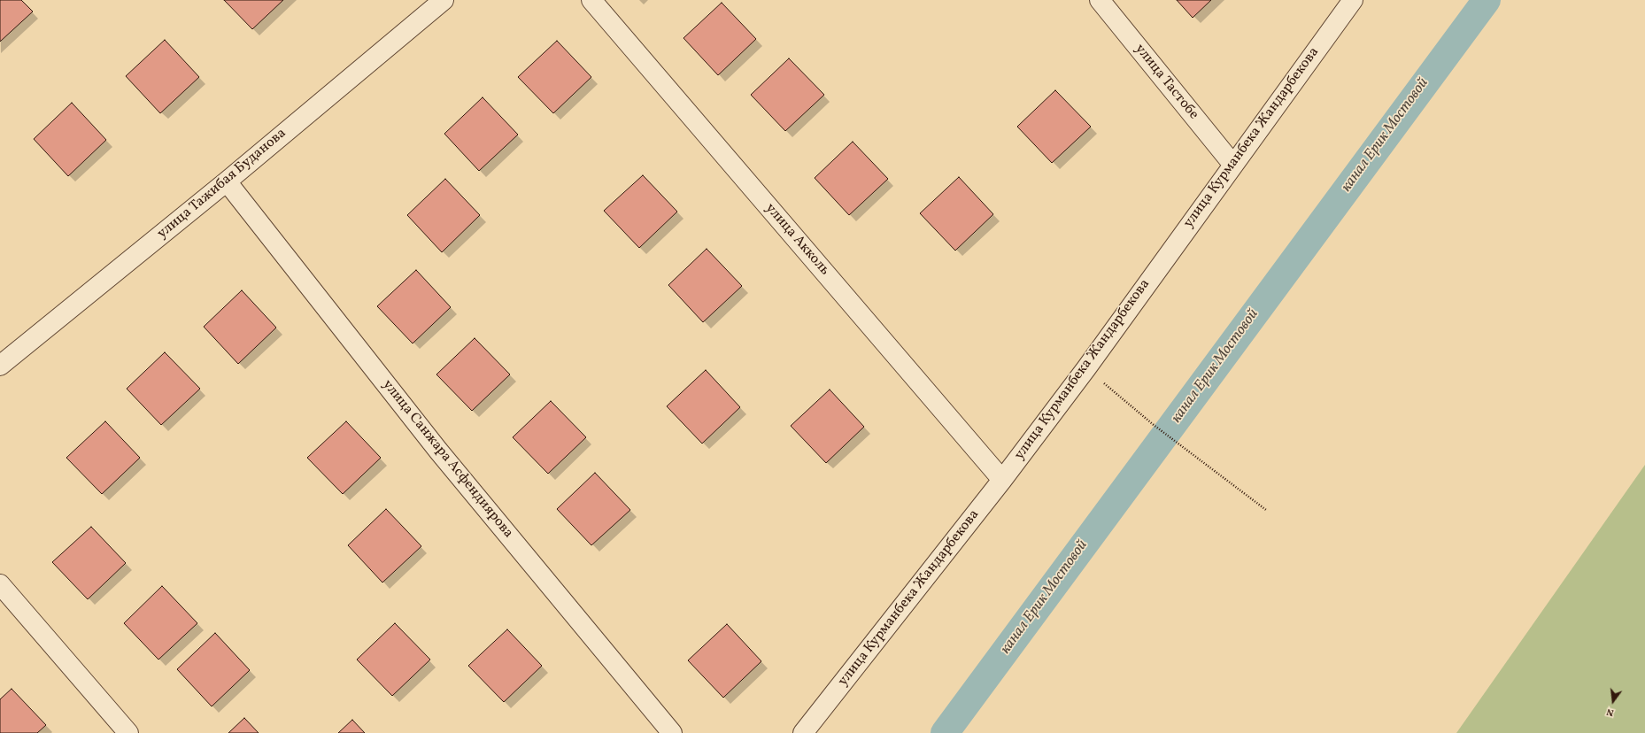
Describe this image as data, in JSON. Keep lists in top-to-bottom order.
{
  "streets": {
    "street": [
      "улица Тастобе",
      "улица Курманбека Жандарбекова",
      "улица Тажибая Буданова",
      "улица Акколь",
      "улица Санжара Асфендиярова"
    ]
  },
  "crossings": [
    ["улица Тастобе", "улица Курманбека Жандарбекова"],
    ["улица Курманбека Жандарбекова", "улица Акколь"],
    ["улица Тажибая Буданова", "улица Санжара Асфендиярова"]
  ],
  "water": ["канал Ерик Мостовой"],
  "north": "bottom"
}
